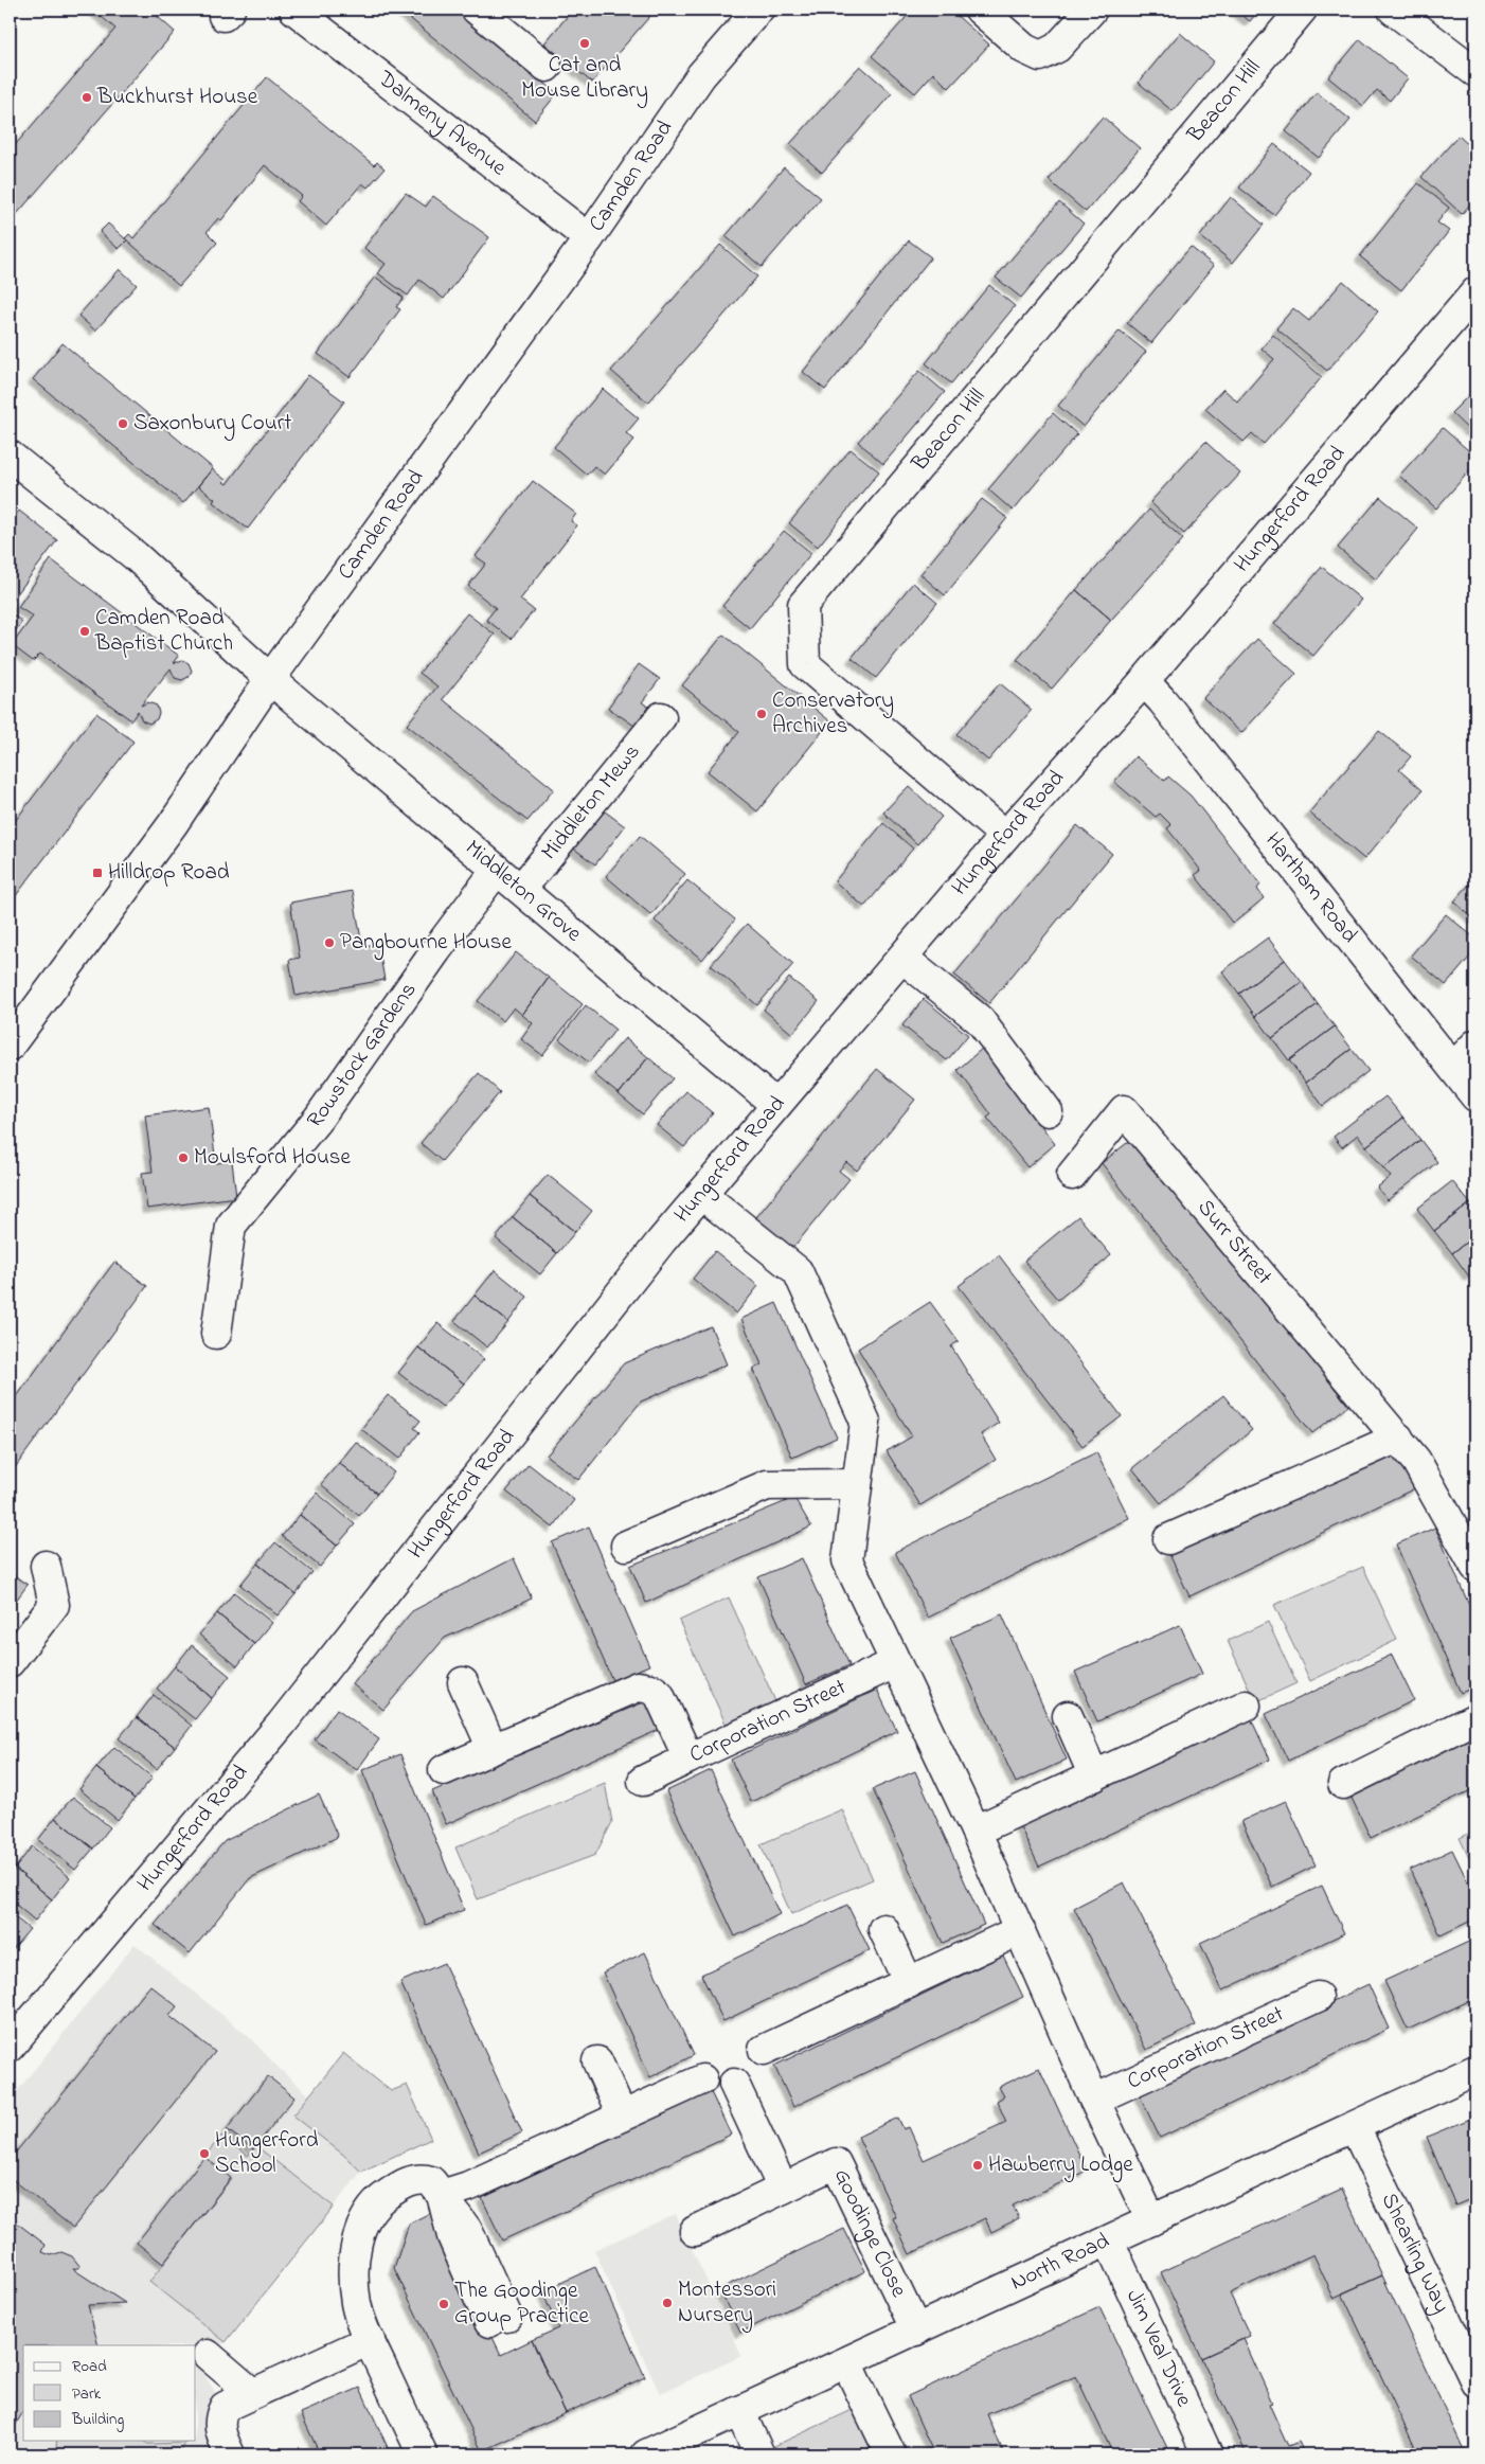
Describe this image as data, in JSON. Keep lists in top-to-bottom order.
{
  "streets": {
    "main road": [
      "Beacon Hill",
      "Dalmeny Avenue",
      "Camden Road",
      "Hungerford Road",
      "Middleton Mews",
      "Hartham Road",
      "Middleton Grove",
      "Rowstock Gardens",
      "Surr Street",
      "Corporation Street",
      "Goodinge Close",
      "Shearling Way",
      "North Road",
      "Jim Veal Drive"
    ]
  },
  "crossings": [
    ["Beacon Hill", "Hungerford Road"],
    ["Dalmeny Avenue", "Camden Road"],
    ["Camden Road", "Middleton Grove"],
    ["Hungerford Road", "Hartham Road"],
    ["Hungerford Road", "Middleton Grove"],
    ["Middleton Mews", "Middleton Grove"],
    ["Middleton Grove", "Rowstock Gardens"],
    ["Goodinge Close", "North Road"],
    ["Shearling Way", "North Road"],
    ["North Road", "Jim Veal Drive"]
  ],
  "places": {
    "other": [
      "Cat and Mouse Library",
      "Buckhurst House",
      "Saxonbury Court",
      "Camden Road Baptist Church",
      "Conservatory Archives",
      "Pangbourne House",
      "Moulsford House",
      "Hungerford School",
      "Hawberry Lodge",
      "Montessori Nursery",
      "The Goodinge Group Practice"
    ],
    "transit": ["Hilldrop Road"]
  },
  "legend": ["Road", "Park", "Building"]
}
